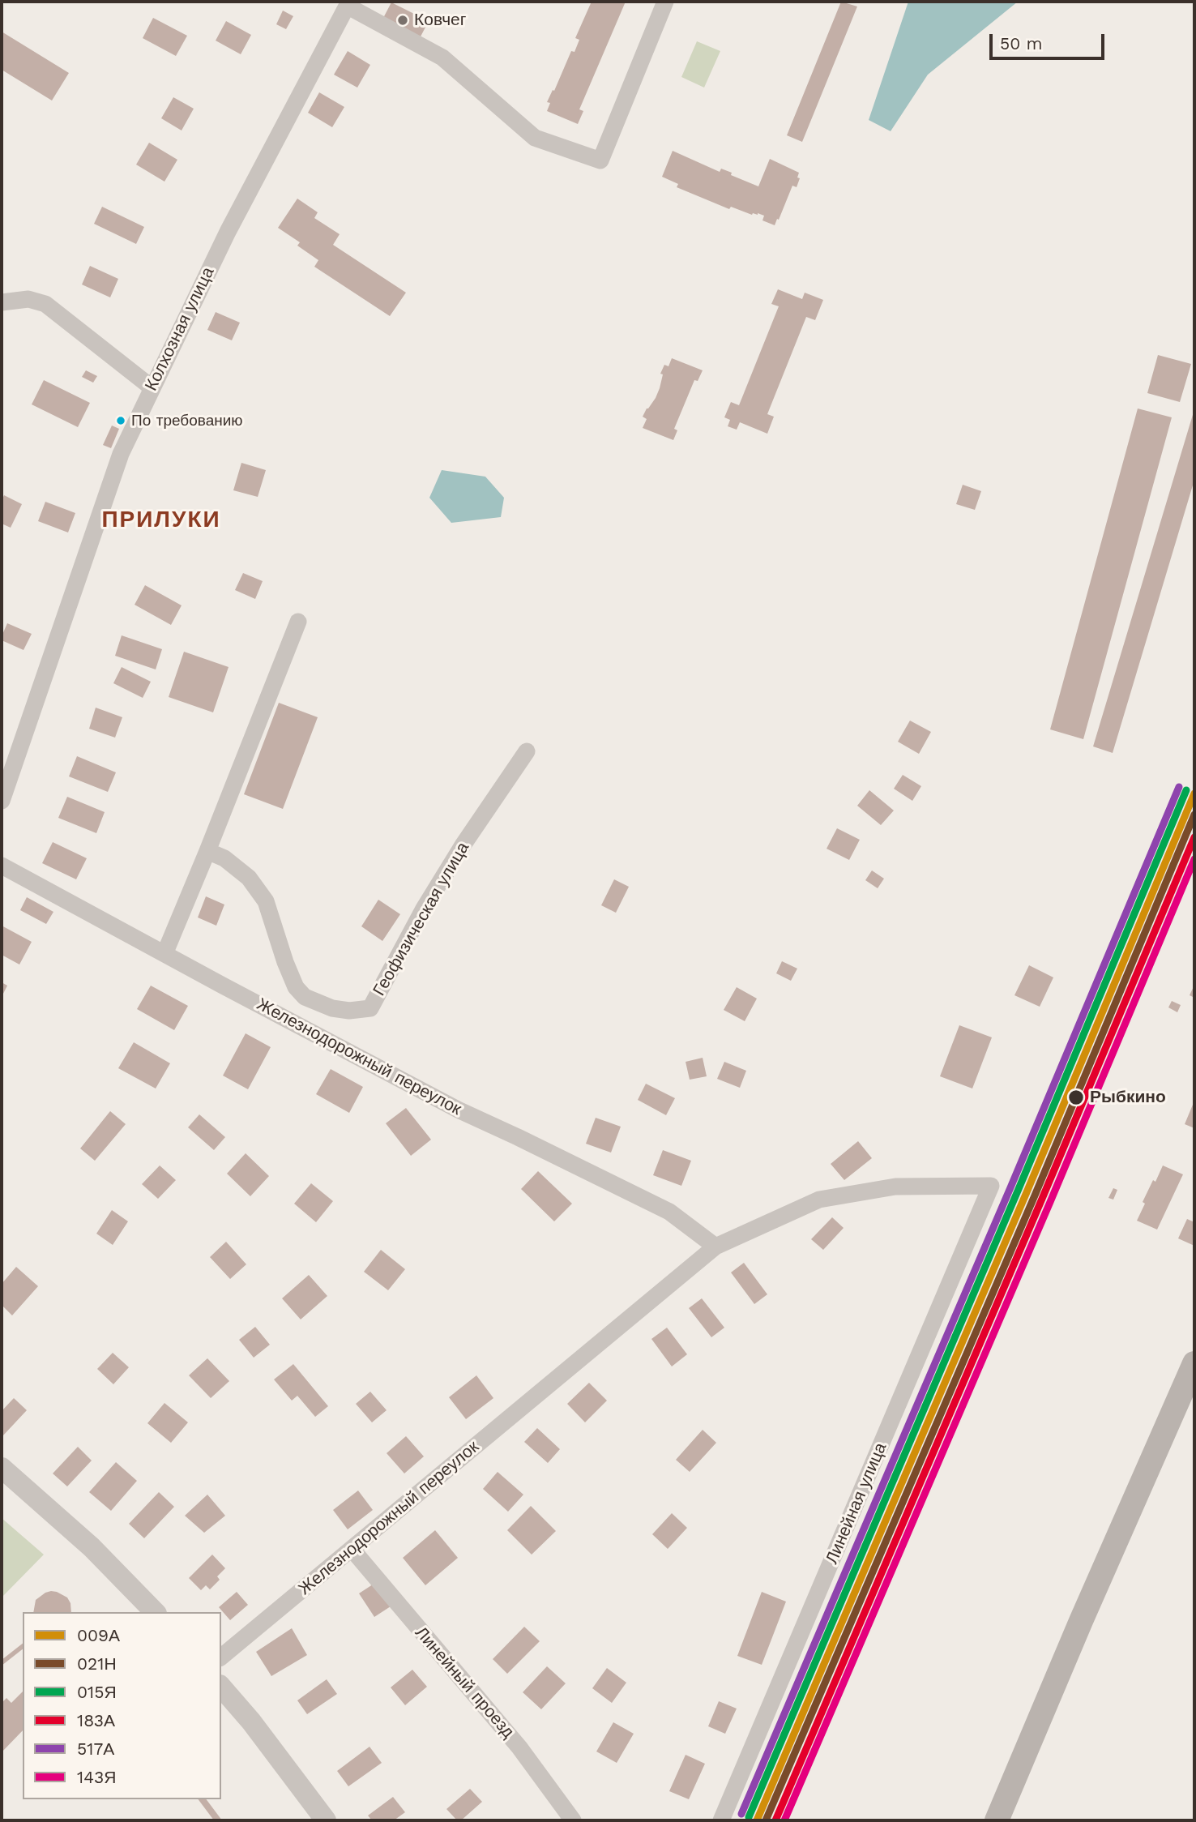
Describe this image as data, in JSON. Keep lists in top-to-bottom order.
{
  "streets": {
    "street": [
      "Колхозная улица",
      "Геофизическая улица",
      "Железнодорожный переулок",
      "Линейная улица",
      "Линейный проезд"
    ]
  },
  "crossings": [
    ["Железнодорожный переулок", "Линейная улица"],
    ["Железнодорожный переулок", "Линейный проезд"]
  ],
  "districts": ["ПРИЛУКИ"],
  "places": ["Ковчег", "По требованию", "Рыбкино"],
  "lines": [
    "transit line 517А",
    "transit line 015Я",
    "transit line 009А",
    "transit line 021Н",
    "transit line 183А",
    "transit line 143Я"
  ],
  "legend": [
    "009А",
    "021Н",
    "015Я",
    "183А",
    "517А",
    "143Я"
  ],
  "scale_bar": "50 m"
}
